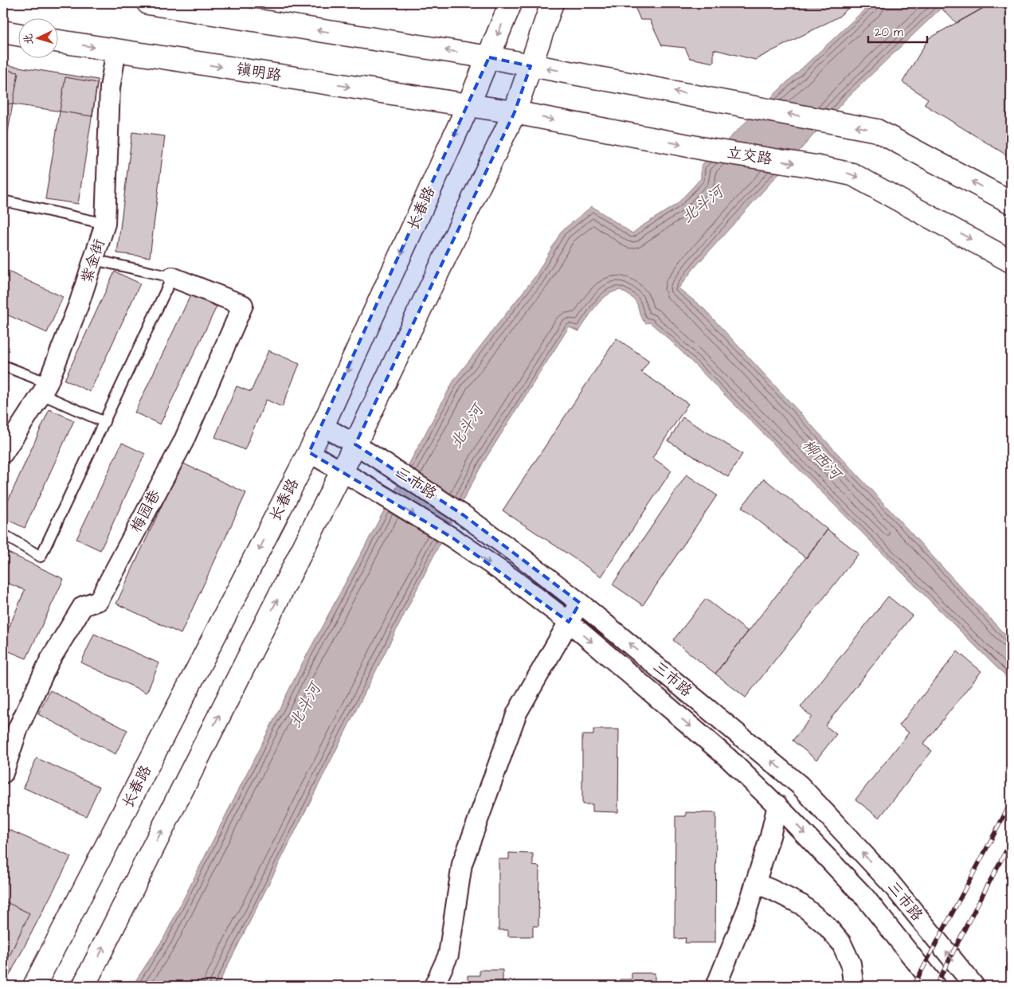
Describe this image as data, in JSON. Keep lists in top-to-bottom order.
{
  "streets": {
    "main road": ["镇明路", "立交路", "长春路"],
    "street": ["紫金街", "三市路", "梅园巷"]
  },
  "crossings": [
    ["镇明路", "立交路"],
    ["镇明路", "长春路"],
    ["镇明路", "紫金街"],
    ["立交路", "长春路"],
    ["长春路", "三市路"]
  ],
  "water": ["北斗河", "柳西河"],
  "scale_bar": "20 m",
  "north": "left"
}
